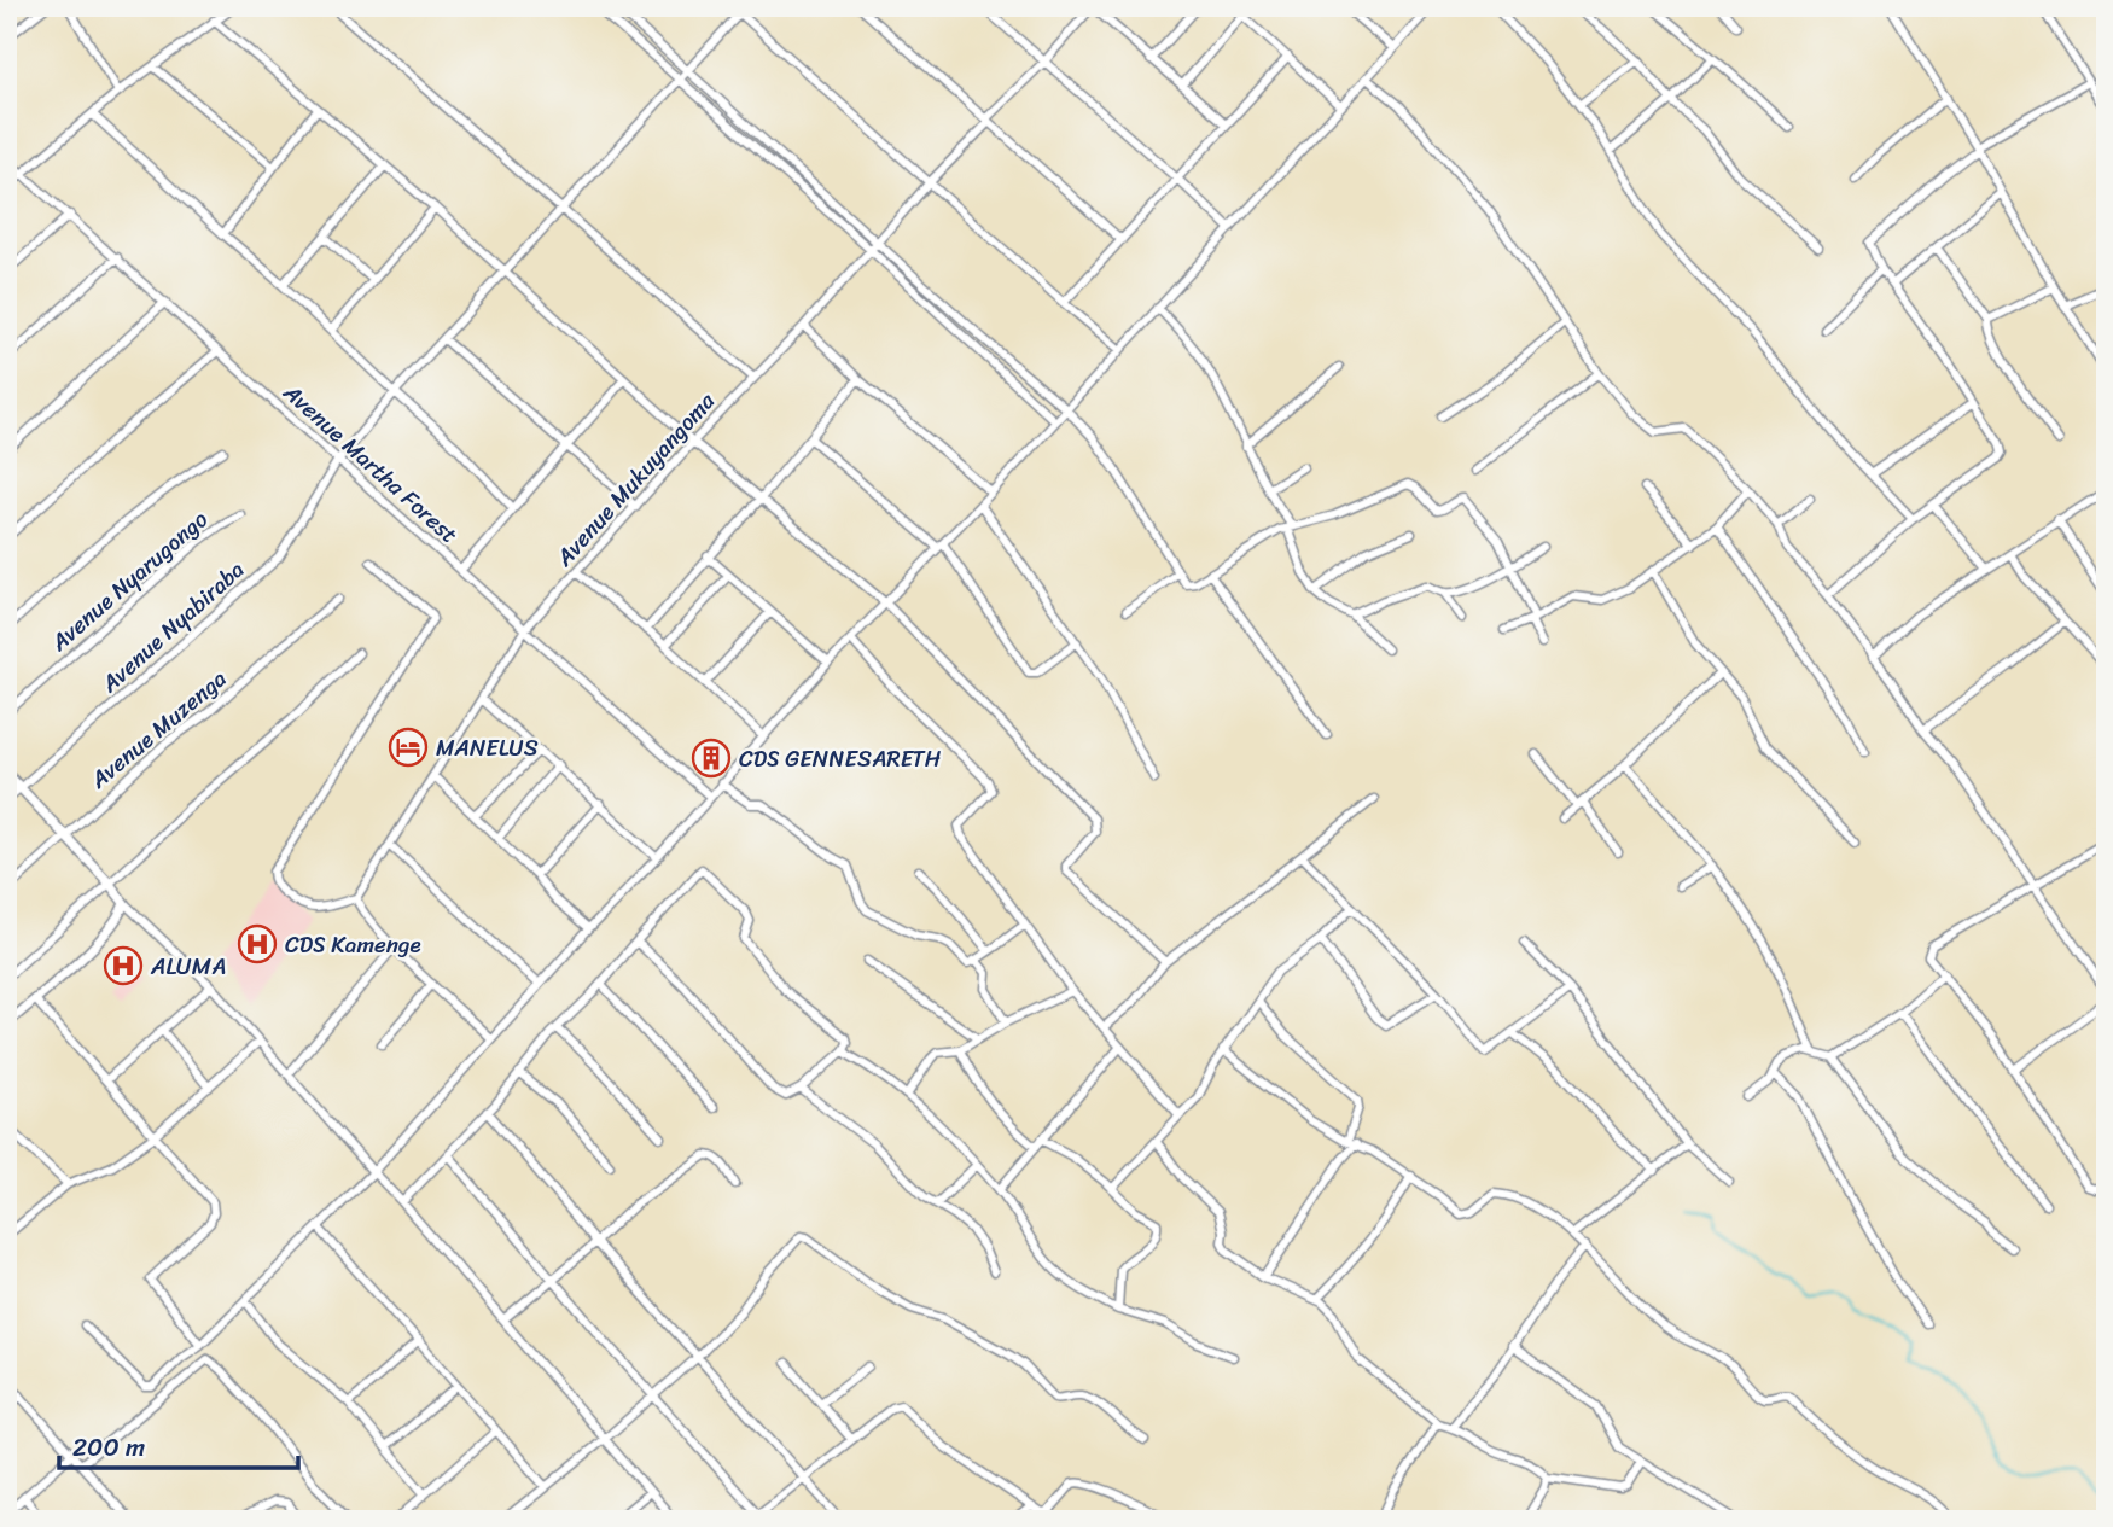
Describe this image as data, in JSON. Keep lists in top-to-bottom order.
{
  "streets": {
    "street": [
      "Avenue Martha Forest",
      "Avenue Mukuyangoma",
      "Avenue Nyarugongo",
      "Avenue Nyabiraba",
      "Avenue Muzenga"
    ]
  },
  "crossings": [
    ["Avenue Martha Forest", "Avenue Mukuyangoma"],
    ["Avenue Martha Forest", "Avenue Nyabiraba"]
  ],
  "places": {
    "hotel": ["MANELUS"],
    "building": ["CDS GENNESARETH"],
    "hospital": ["CDS Kamenge", "ALUMA"]
  },
  "scale_bar": "200 m"
}
